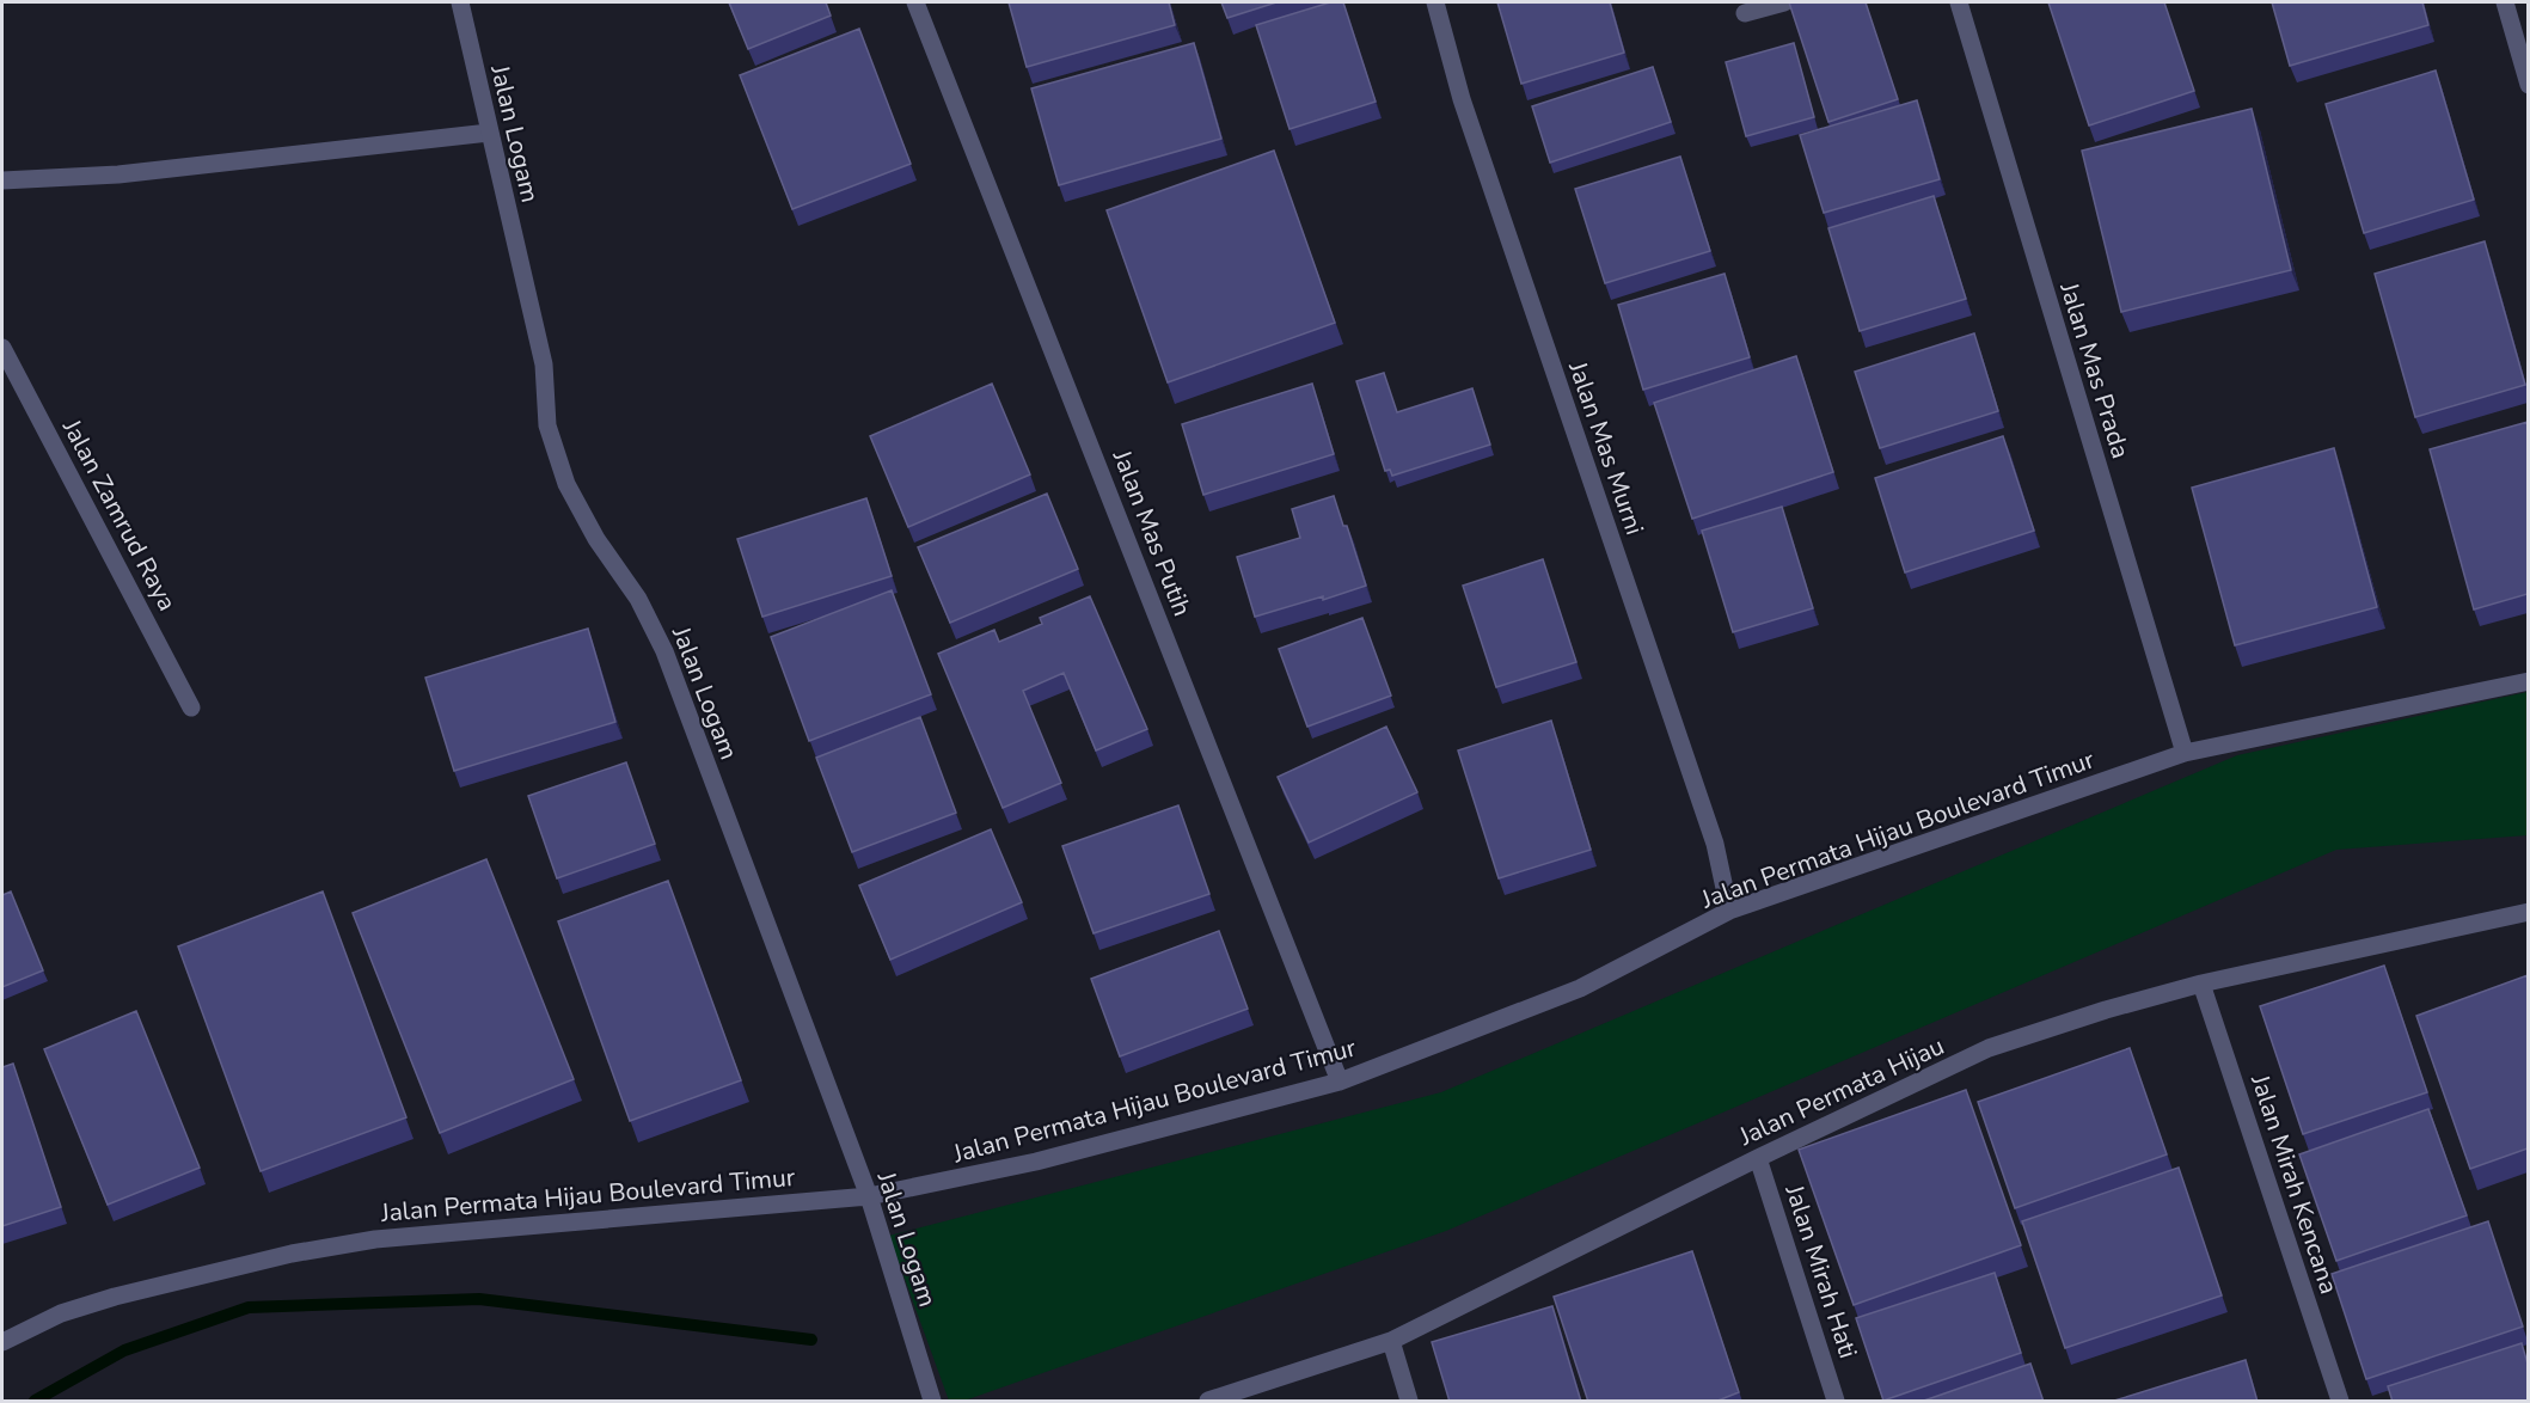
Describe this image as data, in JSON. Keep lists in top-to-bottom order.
{
  "streets": {
    "street": [
      "Jalan Logam",
      "Jalan Mas Prada",
      "Jalan Mas Murni",
      "Jalan Zamrud Raya",
      "Jalan Mas Putih",
      "Jalan Permata Hijau Boulevard Timur",
      "Jalan Permata Hijau",
      "Jalan Mirah Kencana",
      "Jalan Mirah Hati"
    ]
  },
  "crossings": [
    ["Jalan Logam", "Jalan Permata Hijau Boulevard Timur"],
    ["Jalan Mas Prada", "Jalan Permata Hijau Boulevard Timur"],
    ["Jalan Mas Murni", "Jalan Permata Hijau Boulevard Timur"],
    ["Jalan Mas Putih", "Jalan Permata Hijau Boulevard Timur"],
    ["Jalan Permata Hijau", "Jalan Mirah Kencana"],
    ["Jalan Permata Hijau", "Jalan Mirah Hati"]
  ]
}
